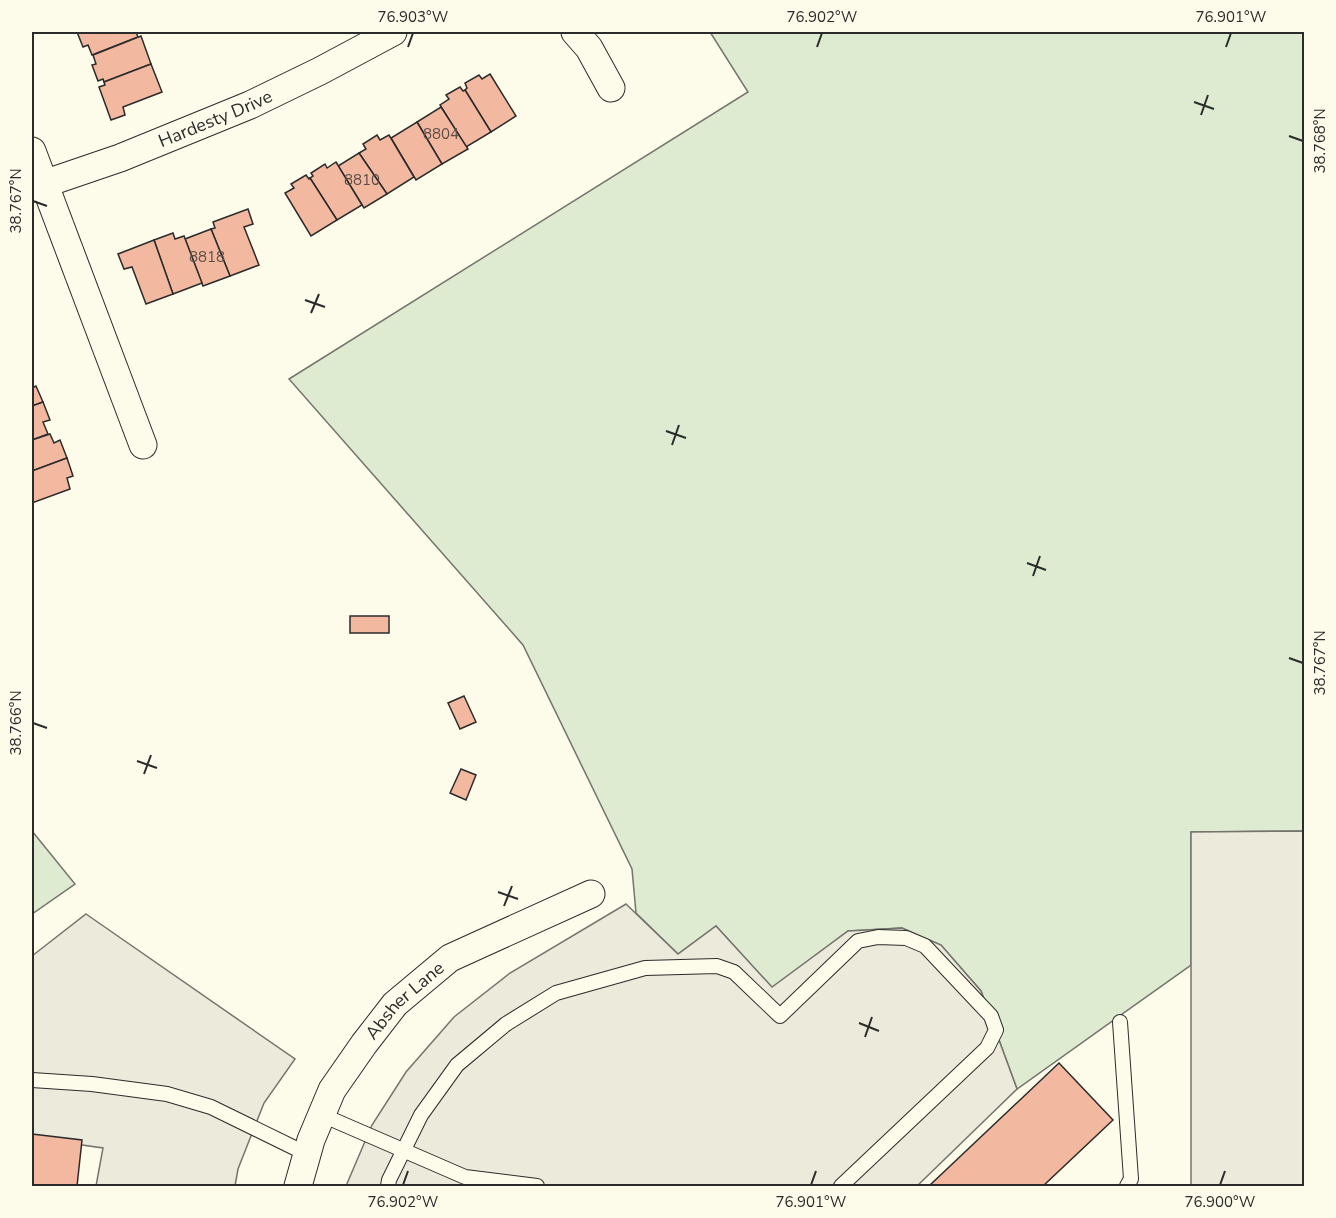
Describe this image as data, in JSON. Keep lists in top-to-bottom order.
{
  "streets": {
    "street": ["Hardesty Drive", "Absher Lane"]
  },
  "house_numbers": ["8804", "8810", "8818"],
  "coordinates": [
    "76.903°W",
    "76.902°W",
    "76.901°W",
    "38.768°N",
    "38.767°N",
    "38.766°N",
    "76.900°W"
  ]
}
